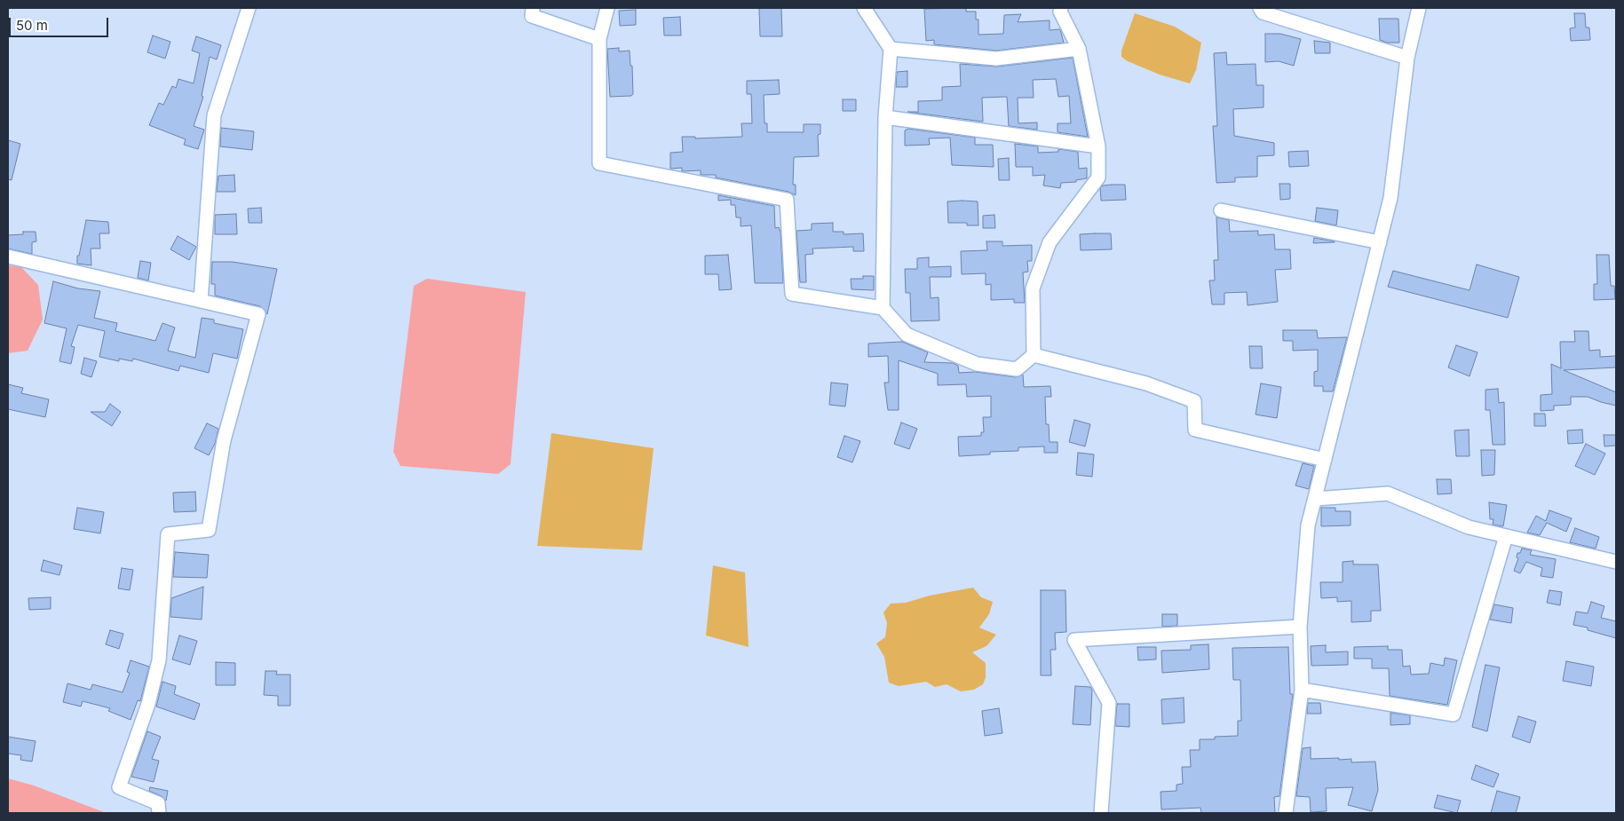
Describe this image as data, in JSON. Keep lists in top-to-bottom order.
{
  "scale_bar": "50 m"
}
